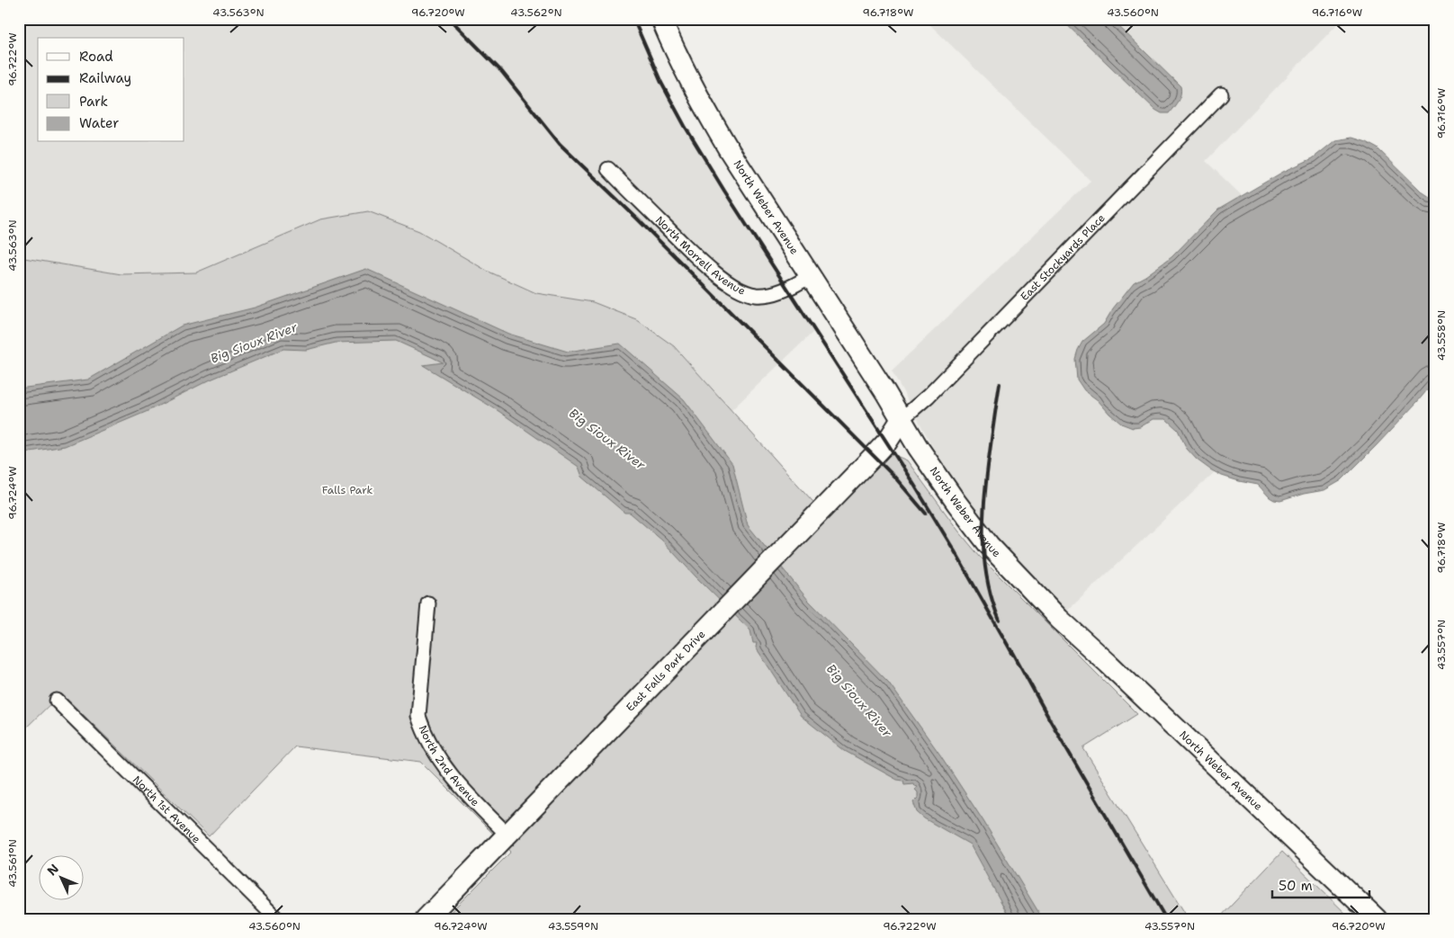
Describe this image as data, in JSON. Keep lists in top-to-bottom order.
{
  "streets": {
    "street": [
      "North Weber Avenue",
      "North Morrell Avenue",
      "East Stockyards Place",
      "East Falls Park Drive",
      "North 2nd Avenue",
      "North 1st Avenue"
    ]
  },
  "crossings": [
    ["North Weber Avenue", "North Morrell Avenue"],
    ["North Weber Avenue", "East Stockyards Place"],
    ["North Weber Avenue", "East Falls Park Drive"],
    ["East Stockyards Place", "East Falls Park Drive"],
    ["East Falls Park Drive", "North 2nd Avenue"]
  ],
  "water": ["Big Sioux River"],
  "parks": ["Falls Park"],
  "legend": [
    "Road",
    "Railway",
    "Park",
    "Water"
  ],
  "scale_bar": "50 m",
  "north": "top left",
  "coordinates": [
    "43.563°N",
    "96.720°W",
    "43.562°N",
    "96.718°W",
    "43.560°N",
    "96.716°W",
    "96.722°W",
    "43.558°N",
    "96.724°W",
    "43.557°N",
    "43.561°N",
    "43.559°N"
  ]
}
